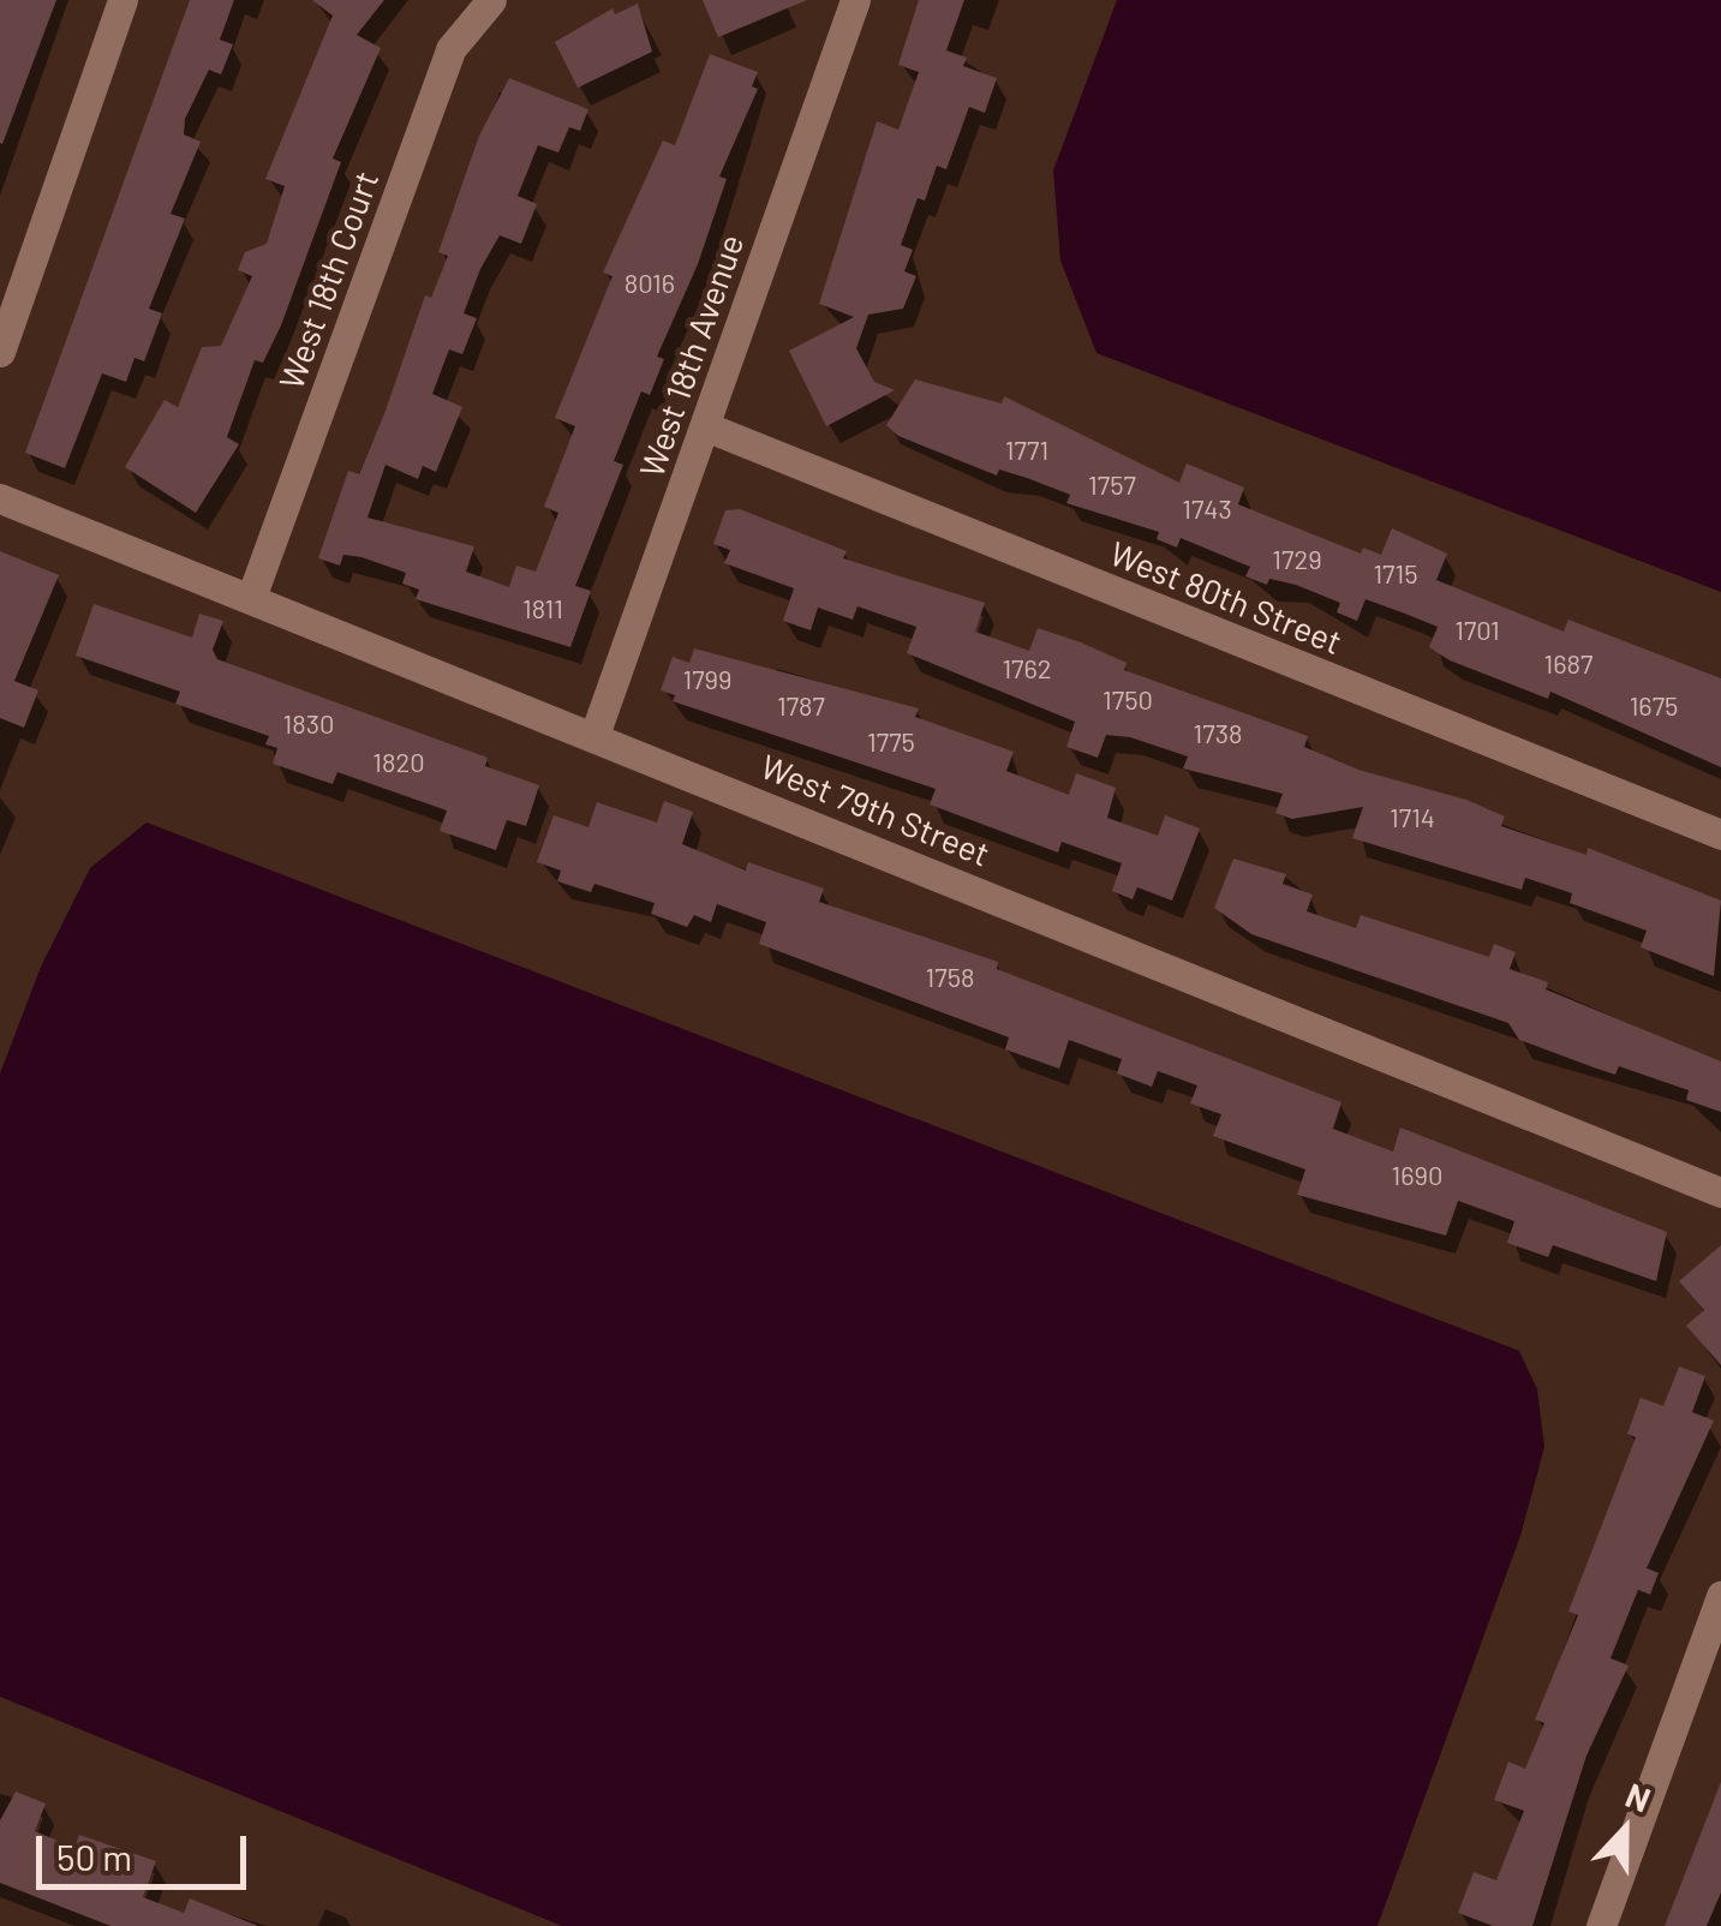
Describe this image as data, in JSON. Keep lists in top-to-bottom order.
{
  "streets": {
    "street": [
      "West 18th Court",
      "West 18th Avenue",
      "West 80th Street",
      "West 79th Street"
    ]
  },
  "crossings": [
    ["West 18th Court", "West 79th Street"],
    ["West 18th Avenue", "West 80th Street"],
    ["West 18th Avenue", "West 79th Street"]
  ],
  "house_numbers": [
    "8016",
    "1771",
    "1757",
    "1743",
    "1729",
    "1715",
    "1811",
    "1701",
    "1687",
    "1762",
    "1799",
    "1750",
    "1787",
    "1675",
    "1830",
    "1738",
    "1775",
    "1820",
    "1714",
    "1758",
    "1690"
  ],
  "scale_bar": "50 m",
  "north": "top"
}
